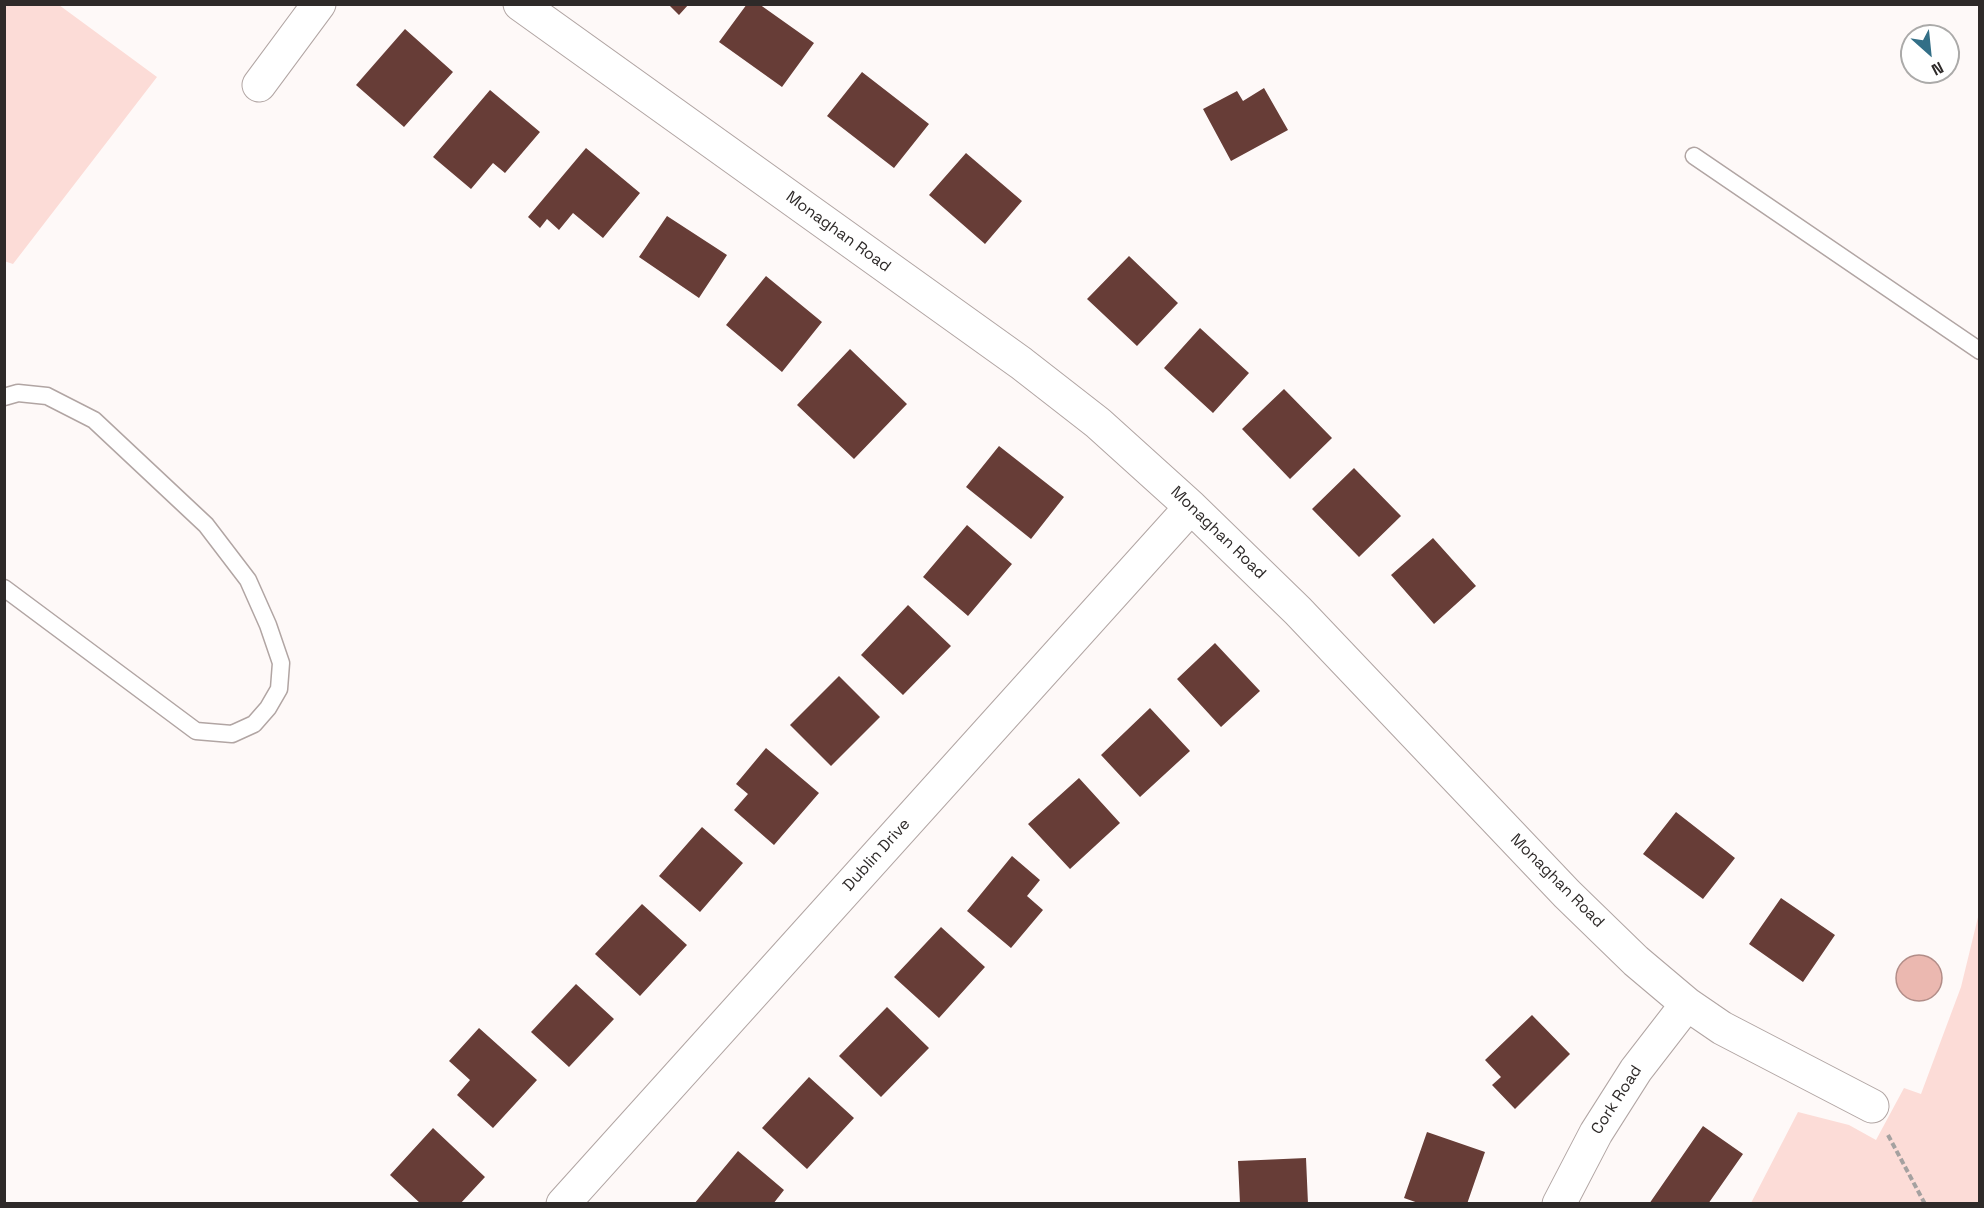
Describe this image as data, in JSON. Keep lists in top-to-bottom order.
{
  "streets": {
    "street": ["Monaghan Road", "Dublin Drive", "Cork Road"]
  },
  "crossings": [
    ["Monaghan Road", "Dublin Drive"],
    ["Monaghan Road", "Cork Road"]
  ],
  "north": "bottom right"
}
